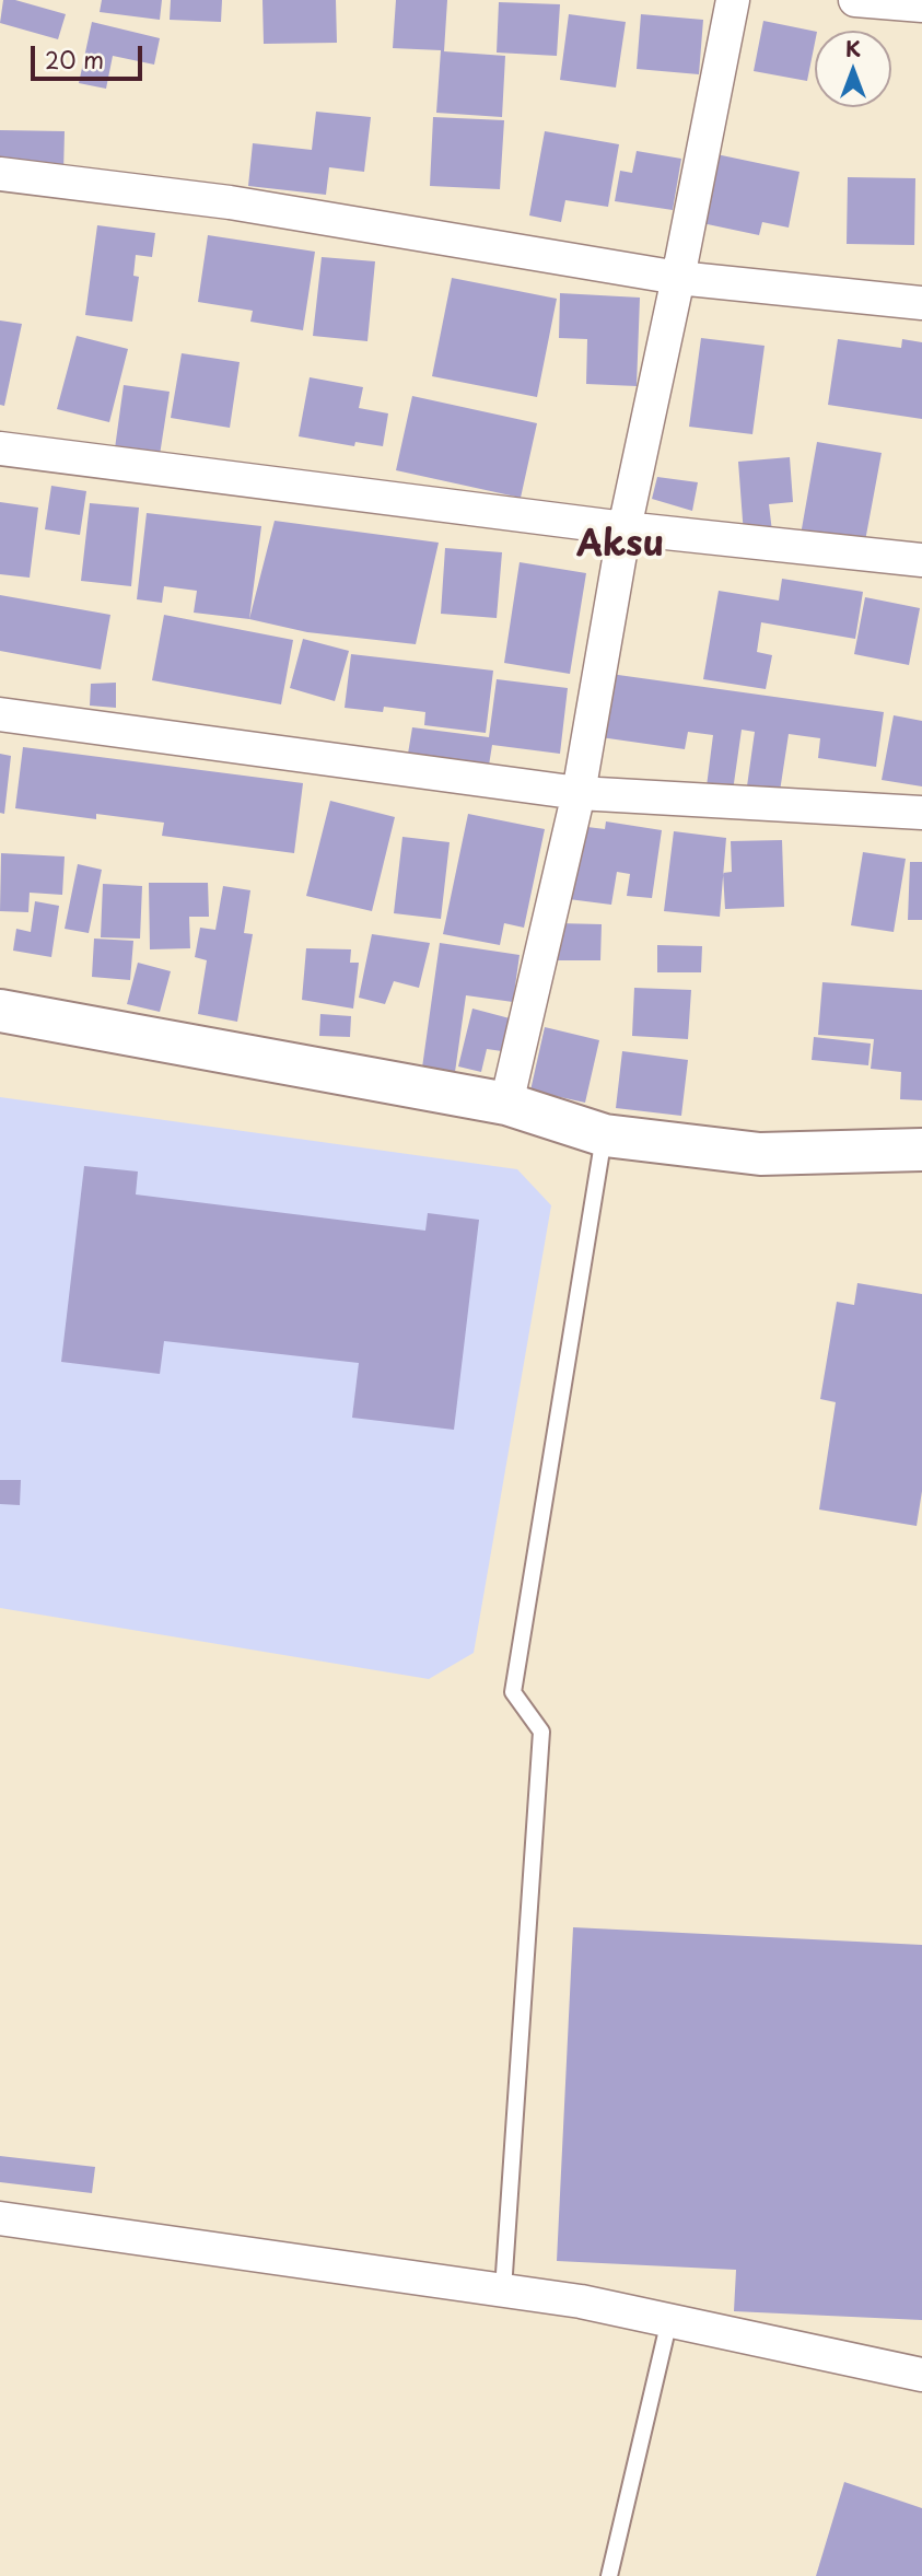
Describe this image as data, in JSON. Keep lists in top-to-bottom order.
{
  "districts": ["Aksu"],
  "scale_bar": "20 m",
  "north": "top"
}
